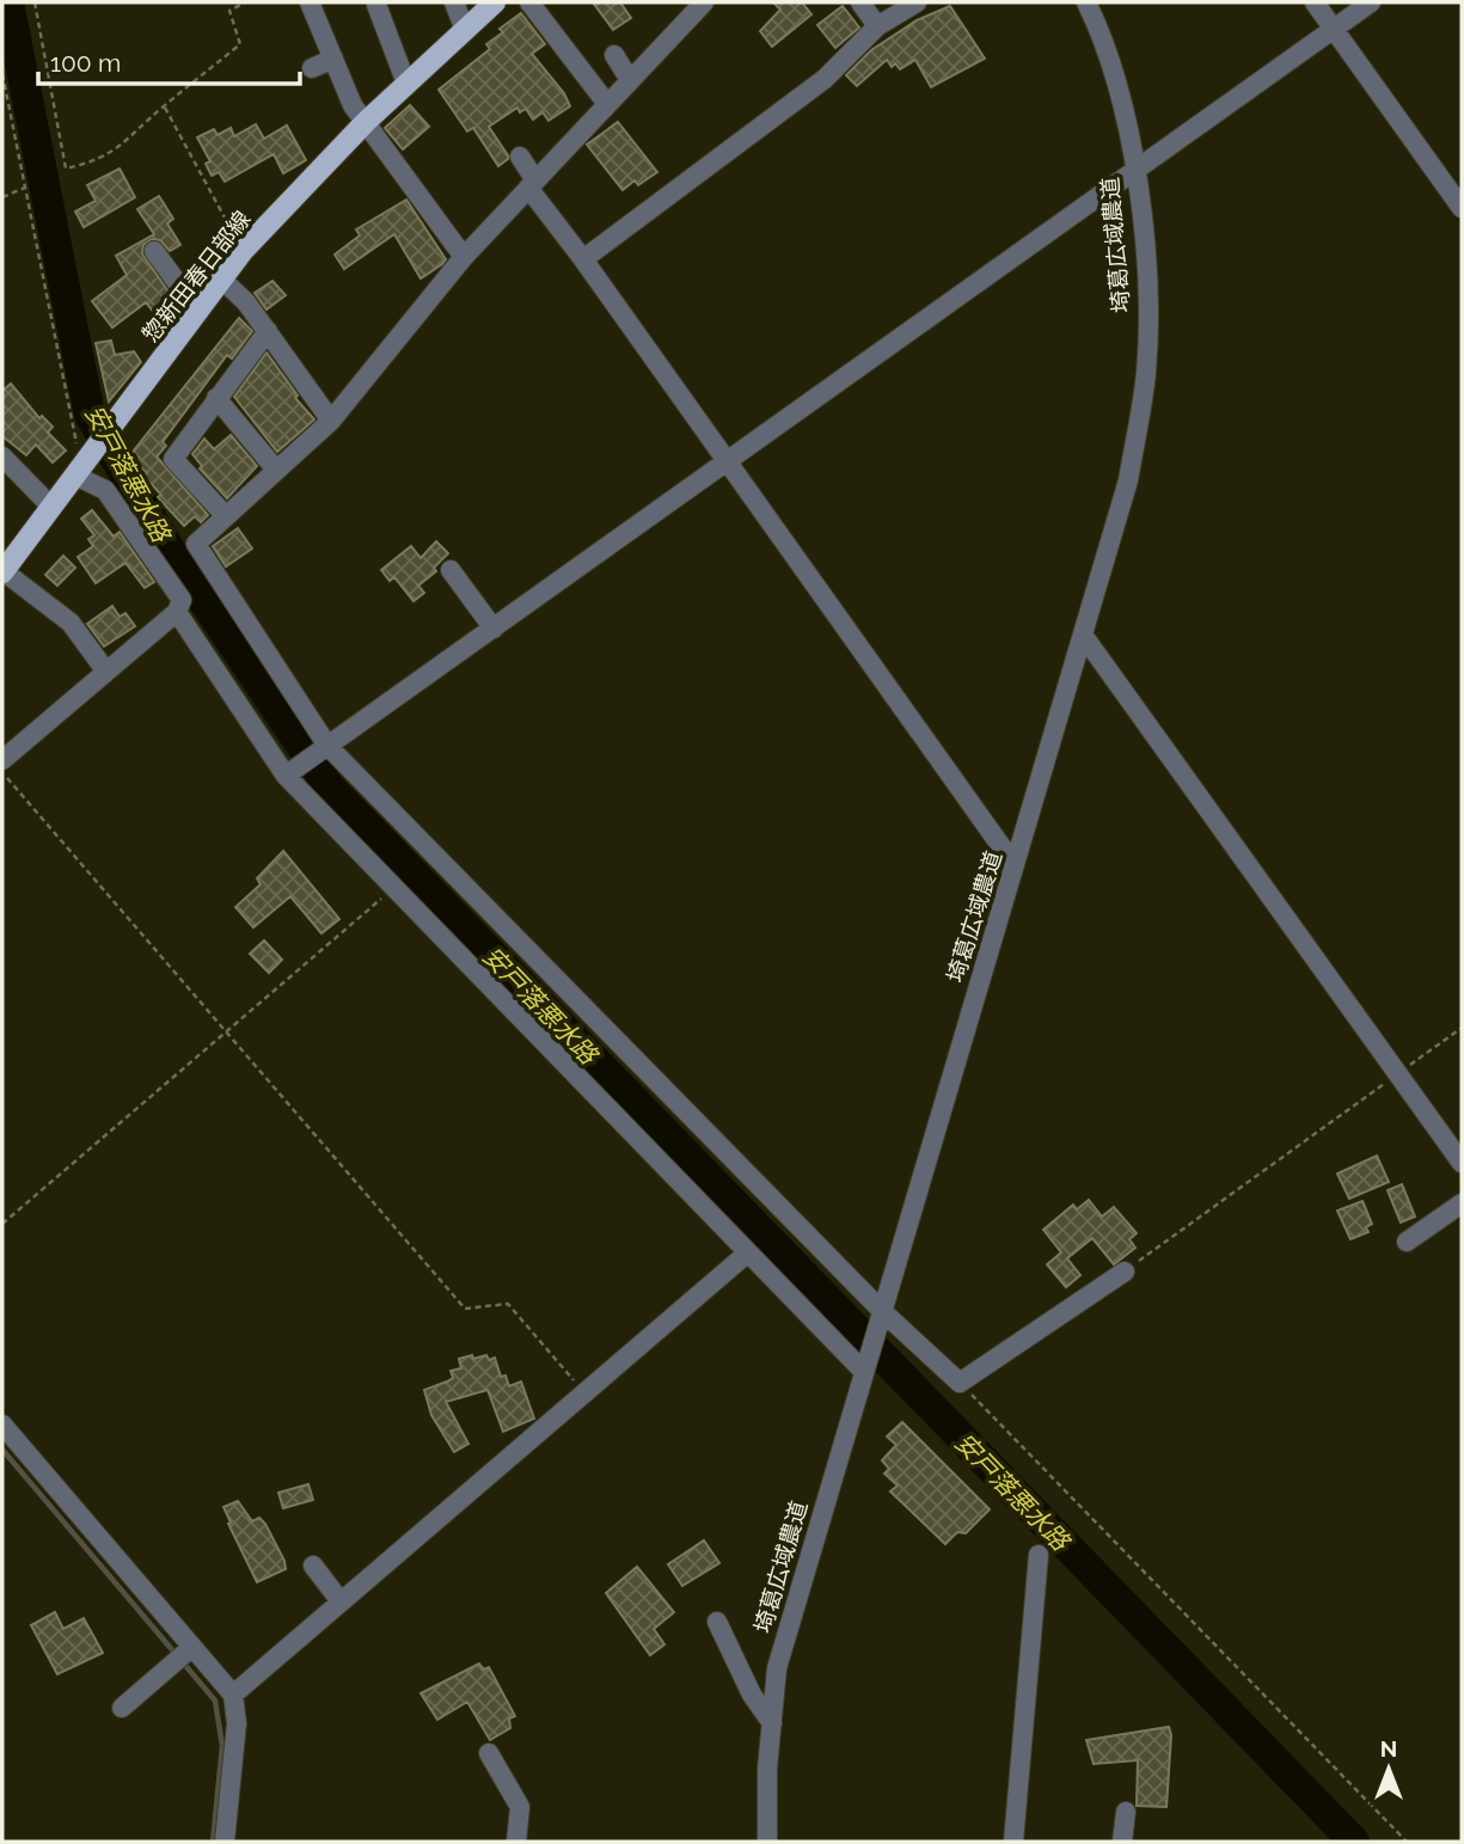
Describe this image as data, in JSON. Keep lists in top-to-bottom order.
{
  "streets": {
    "main road": ["惣新田春日部線"],
    "street": ["埼葛広域農道"]
  },
  "water": ["安戸落悪水路"],
  "scale_bar": "100 m",
  "north": "top"
}
